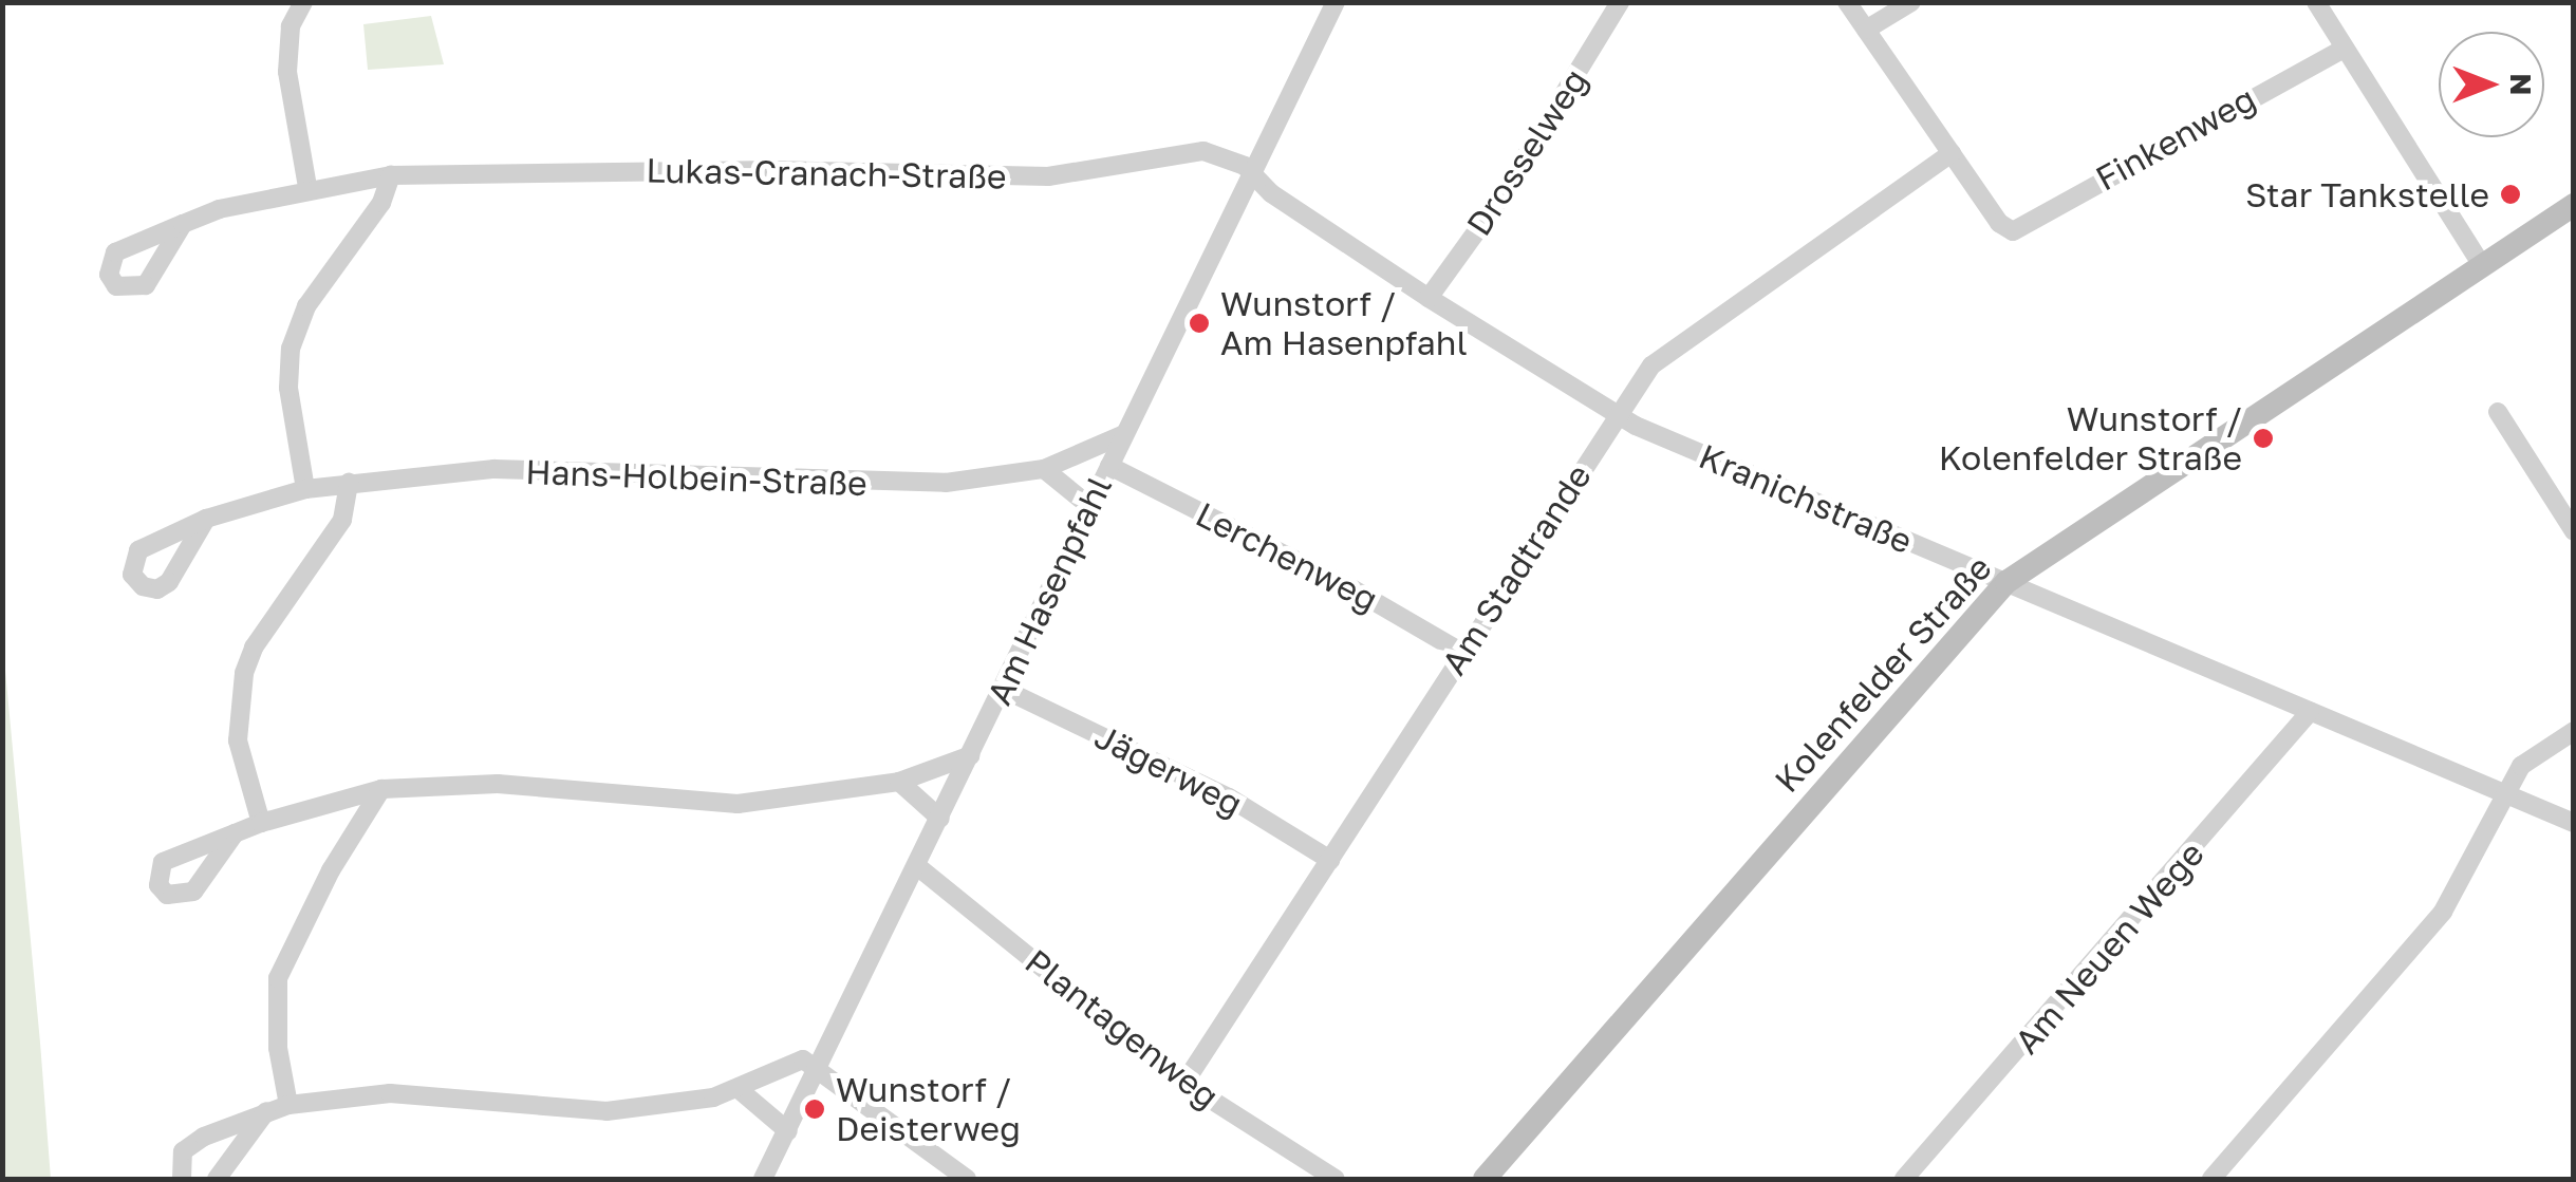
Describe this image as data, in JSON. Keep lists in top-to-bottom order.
{
  "streets": {
    "main road": ["Kolenfelder Straße"],
    "street": [
      "Finkenweg",
      "Drosselweg",
      "Lukas-Cranach-Straße",
      "Hans-Holbein-Straße",
      "Kranichstraße",
      "Lerchenweg",
      "Am Stadtrande",
      "Am Hasenpfahl",
      "Jägerweg",
      "Am Neuen Wege",
      "Plantagenweg"
    ]
  },
  "crossings": [
    ["Finkenweg", "Am Stadtrande"],
    ["Drosselweg", "Kranichstraße"],
    ["Lukas-Cranach-Straße", "Kranichstraße"],
    ["Lukas-Cranach-Straße", "Am Hasenpfahl"],
    ["Hans-Holbein-Straße", "Am Hasenpfahl"],
    ["Kranichstraße", "Am Stadtrande"],
    ["Kranichstraße", "Am Hasenpfahl"],
    ["Kranichstraße", "Kolenfelder Straße"],
    ["Kranichstraße", "Am Neuen Wege"],
    ["Lerchenweg", "Am Stadtrande"],
    ["Lerchenweg", "Am Hasenpfahl"],
    ["Am Stadtrande", "Jägerweg"],
    ["Am Stadtrande", "Plantagenweg"],
    ["Am Hasenpfahl", "Jägerweg"],
    ["Am Hasenpfahl", "Plantagenweg"]
  ],
  "places": [
    "Star Tankstelle",
    "Wunstorf / Am Hasenpfahl",
    "Wunstorf / Kolenfelder Straße",
    "Wunstorf / Deisterweg"
  ],
  "north": "right"
}
